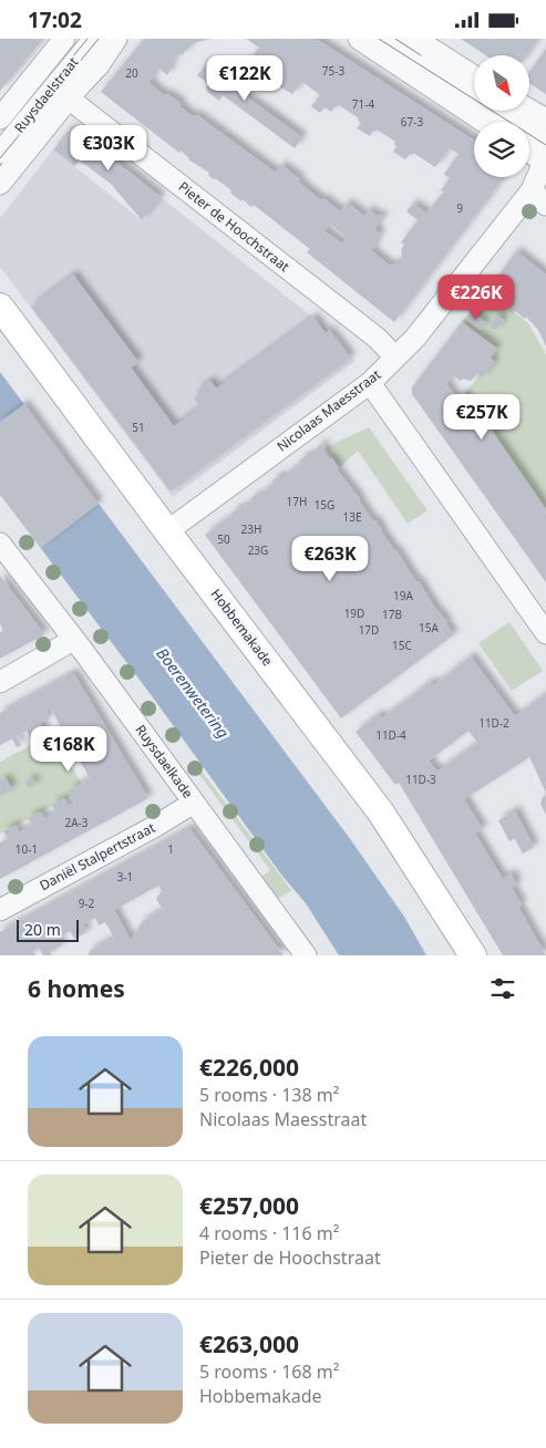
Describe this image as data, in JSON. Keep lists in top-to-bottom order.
{
  "streets": {
    "main road": ["Hobbemakade"],
    "street": [
      "Ruysdaelstraat",
      "Pieter de Hoochstraat",
      "Nicolaas Maesstraat",
      "Ruysdaelkade",
      "Daniël Stalpertstraat"
    ]
  },
  "crossings": [
    ["Ruysdaelstraat", "Pieter de Hoochstraat"],
    ["Pieter de Hoochstraat", "Nicolaas Maesstraat"],
    ["Nicolaas Maesstraat", "Hobbemakade"],
    ["Ruysdaelkade", "Daniël Stalpertstraat"]
  ],
  "water": ["Boerenwetering"],
  "house_numbers": [
    "75-3",
    "20",
    "71-4",
    "67-3",
    "9",
    "51",
    "17H",
    "15G",
    "13E",
    "23H",
    "50",
    "23G",
    "19A",
    "19D",
    "17B",
    "15A",
    "17D",
    "15C",
    "11D-2",
    "11D-4",
    "11D-3",
    "2A-3",
    "10-1",
    "1",
    "3-1",
    "9-2"
  ],
  "scale_bar": "20 m",
  "north": "bottom right",
  "page": {
    "status": "17:02",
    "price": [
      "€122K",
      "€303K",
      "€226K",
      "€257K",
      "€263K",
      "€168K"
    ],
    "scale": "20 m",
    "heading": "6 homes",
    "list": [
      {
        "name": "€226,000",
        "note": "5 rooms · 138 m² · Nicolaas Maesstraat"
      },
      {
        "name": "€257,000",
        "note": "4 rooms · 116 m² · Pieter de Hoochstraat"
      },
      {
        "name": "€263,000",
        "note": "5 rooms · 168 m² · Hobbemakade"
      }
    ]
  }
}
